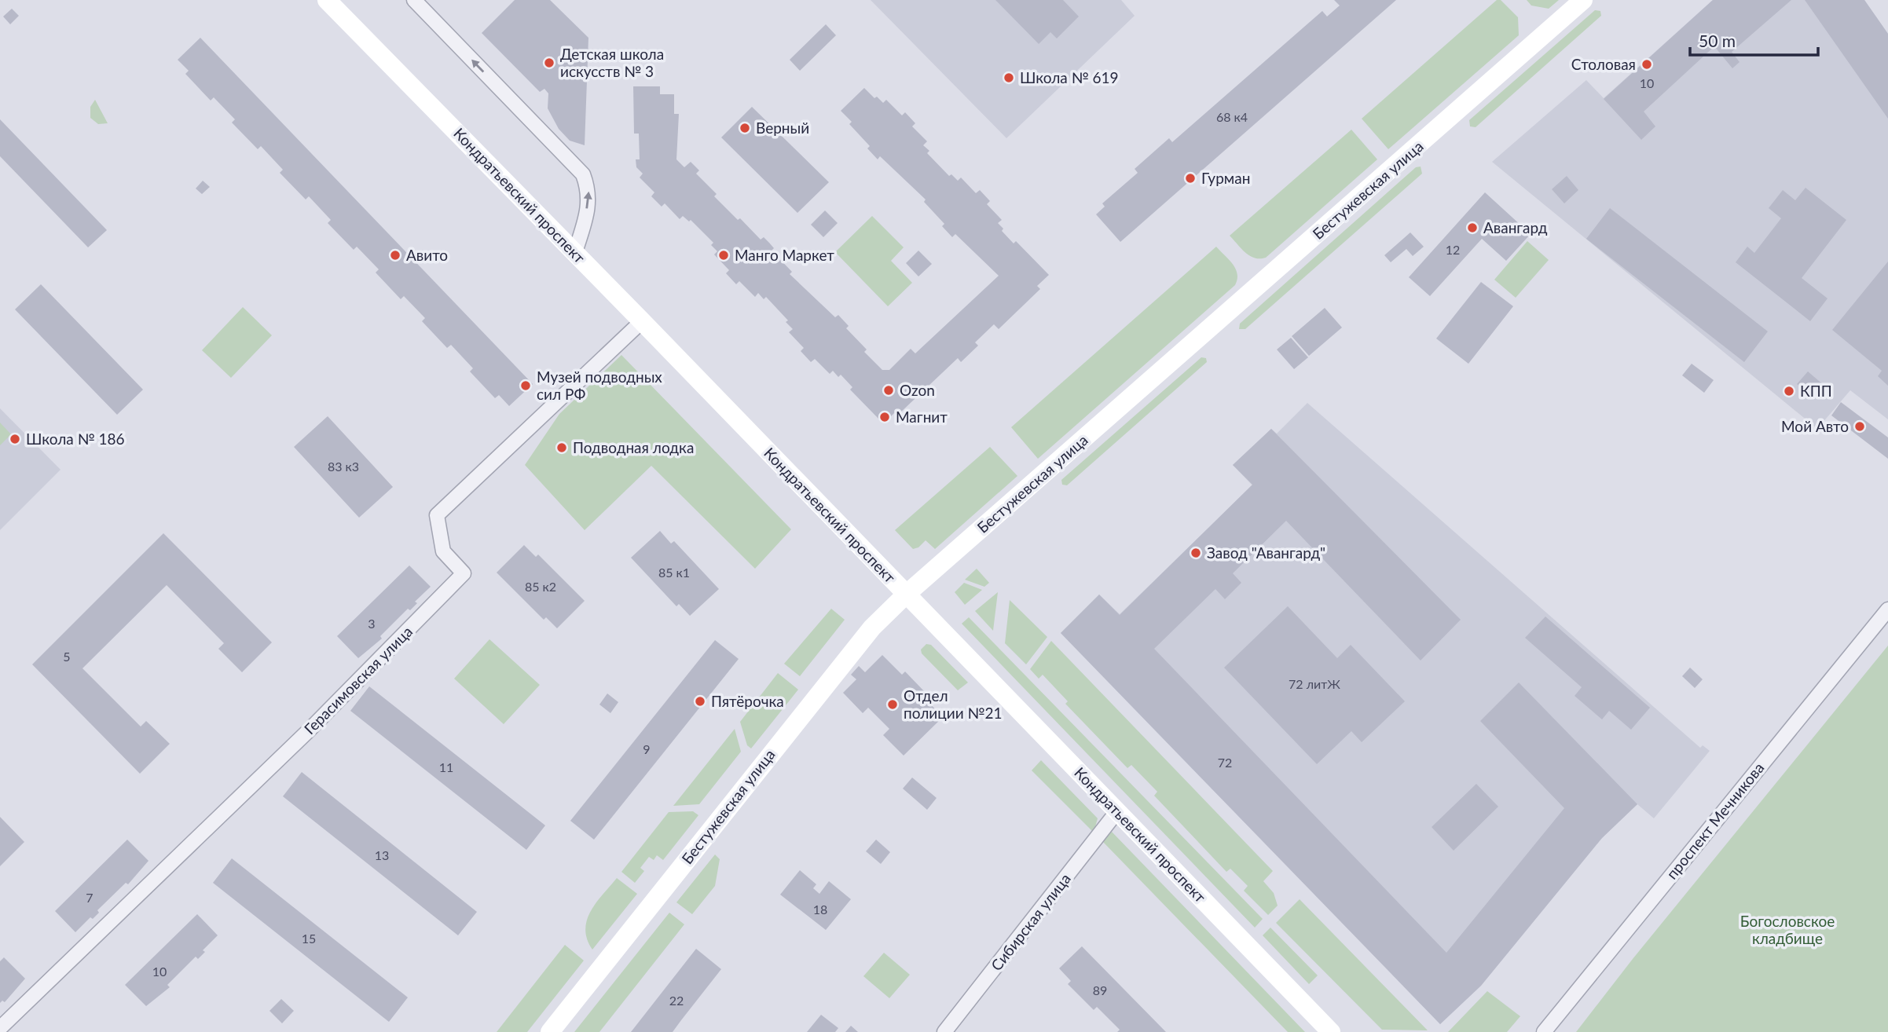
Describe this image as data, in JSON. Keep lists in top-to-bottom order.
{
  "streets": {
    "street": [
      "Бестужевская улица",
      "Кондратьевский проспект",
      "Герасимовская улица",
      "проспект Мечникова",
      "Сибирская улица"
    ]
  },
  "crossings": [
    ["Бестужевская улица", "Кондратьевский проспект"],
    ["Кондратьевский проспект", "Герасимовская улица"],
    ["Кондратьевский проспект", "Сибирская улица"]
  ],
  "parks": ["Богословское кладбище"],
  "places": [
    "Детская школа искусств № 3",
    "Столовая",
    "Школа № 619",
    "Верный",
    "Гурман",
    "Авангард",
    "Авито",
    "Манго Маркет",
    "Музей подводных сил РФ",
    "Ozon",
    "КПП",
    "Магнит",
    "Мой Авто",
    "Школа № 186",
    "Подводная лодка",
    "Завод \"Авангард\"",
    "Пятёрочка",
    "Отдел полиции №21"
  ],
  "house_numbers": [
    "10",
    "68 к4",
    "12",
    "83 к3",
    "85 к1",
    "85 к2",
    "3",
    "5",
    "72 литЖ",
    "9",
    "72",
    "11",
    "13",
    "7",
    "18",
    "15",
    "10",
    "89",
    "22"
  ],
  "scale_bar": "50 m"
}
